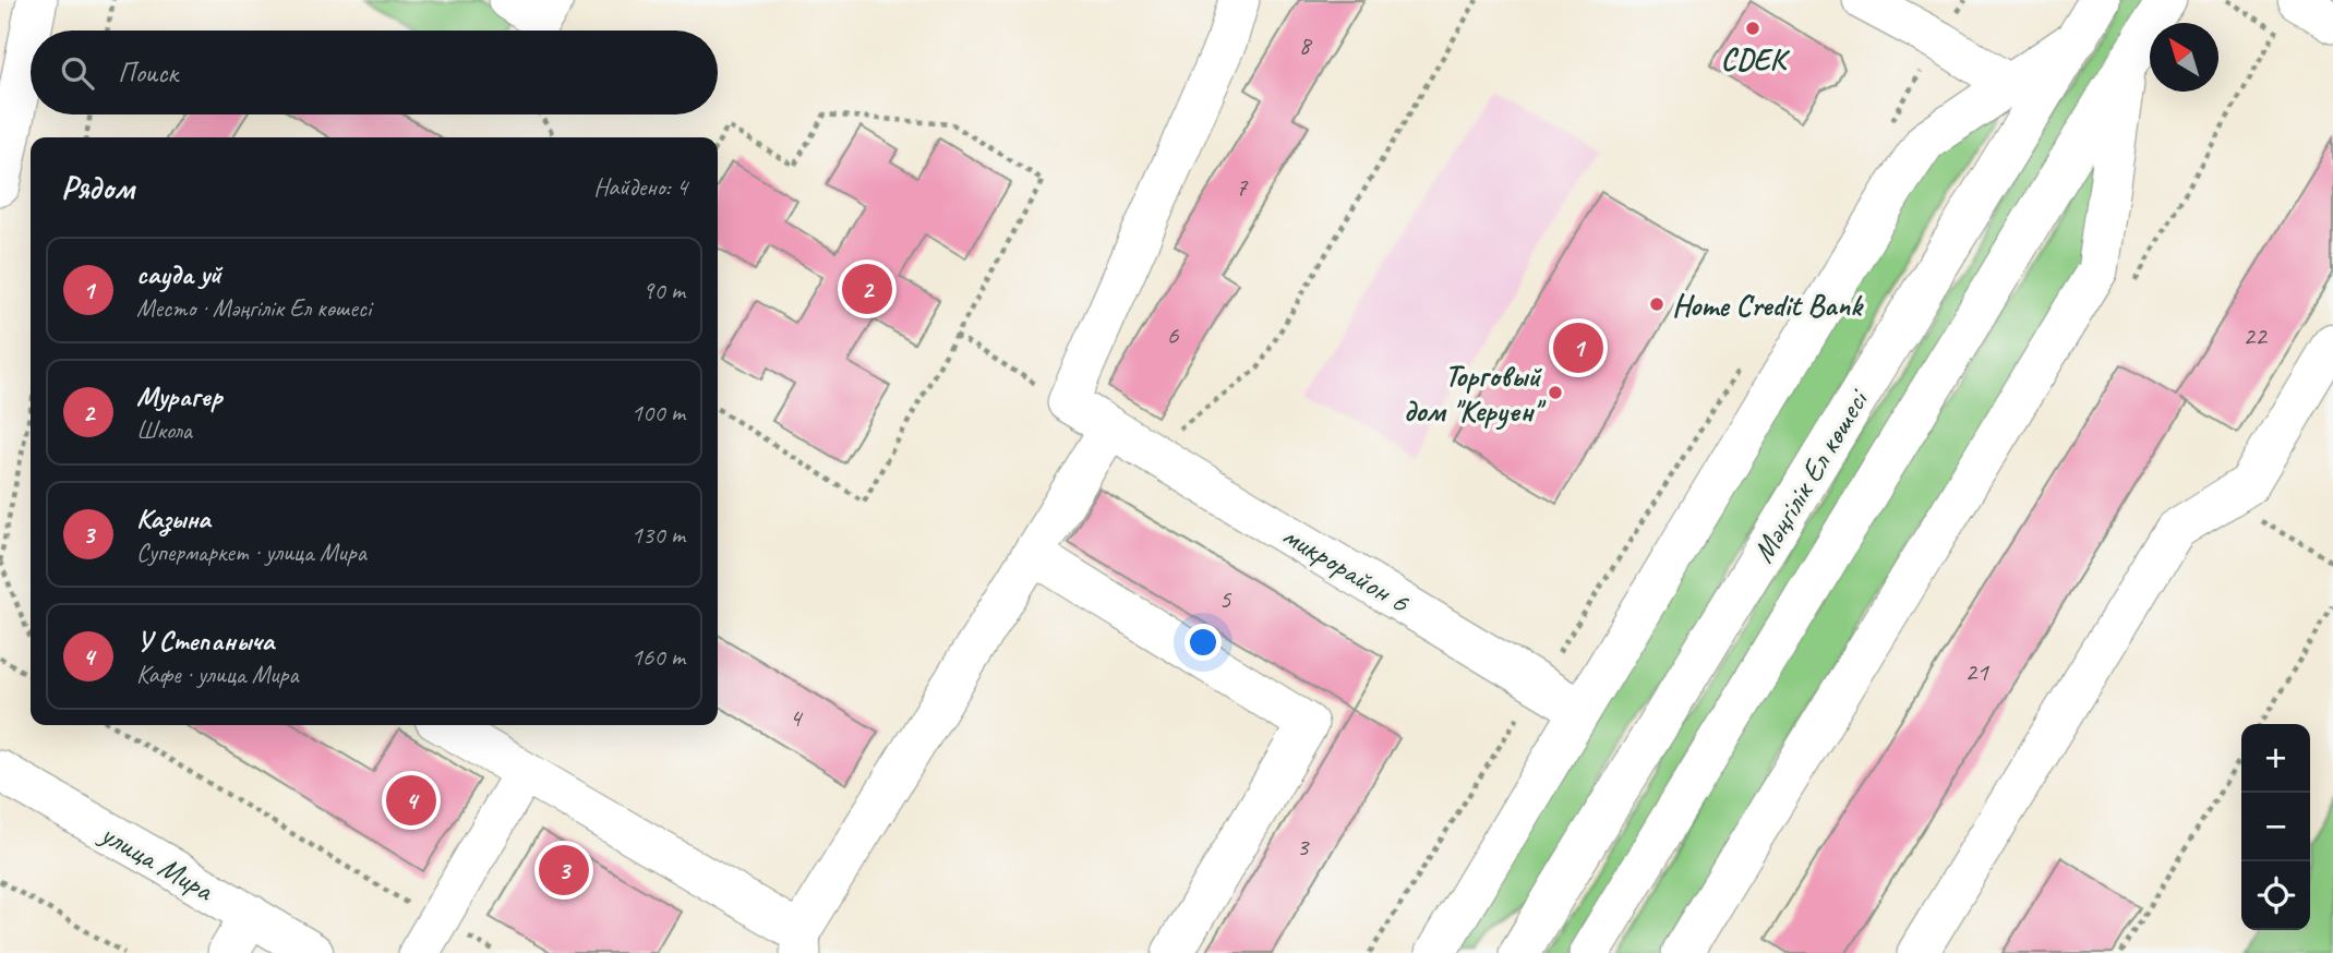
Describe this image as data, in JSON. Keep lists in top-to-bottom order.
{
  "streets": {
    "street": ["Мәңгілік Ел көшесі", "микрорайон 6", "улица Мира"]
  },
  "places": ["CDEK", "Home Credit Bank", "Торговый дом \"Керуен\""],
  "house_numbers": [
    "8",
    "7",
    "6",
    "22",
    "5",
    "21",
    "4",
    "3"
  ],
  "north": "top left",
  "page": {
    "search": "Поиск",
    "heading": ["Рядом", "Найдено: 4"],
    "list": [
      {
        "mark": "1",
        "name": "сауда уй",
        "note": "Место · Мәңгілік Ел көшесі",
        "value": "90 m"
      },
      {
        "mark": "2",
        "name": "Мурагер",
        "note": "Школа",
        "value": "100 m"
      },
      {
        "mark": "3",
        "name": "Казына",
        "note": "Супермаркет · улица Мира",
        "value": "130 m"
      },
      {
        "mark": "4",
        "name": "У Степаныча",
        "note": "Кафе · улица Мира",
        "value": "160 m"
      }
    ],
    "pins": [
      "2",
      "1",
      "4",
      "3"
    ],
    "map_buttons": ["+", "−"]
  }
}
